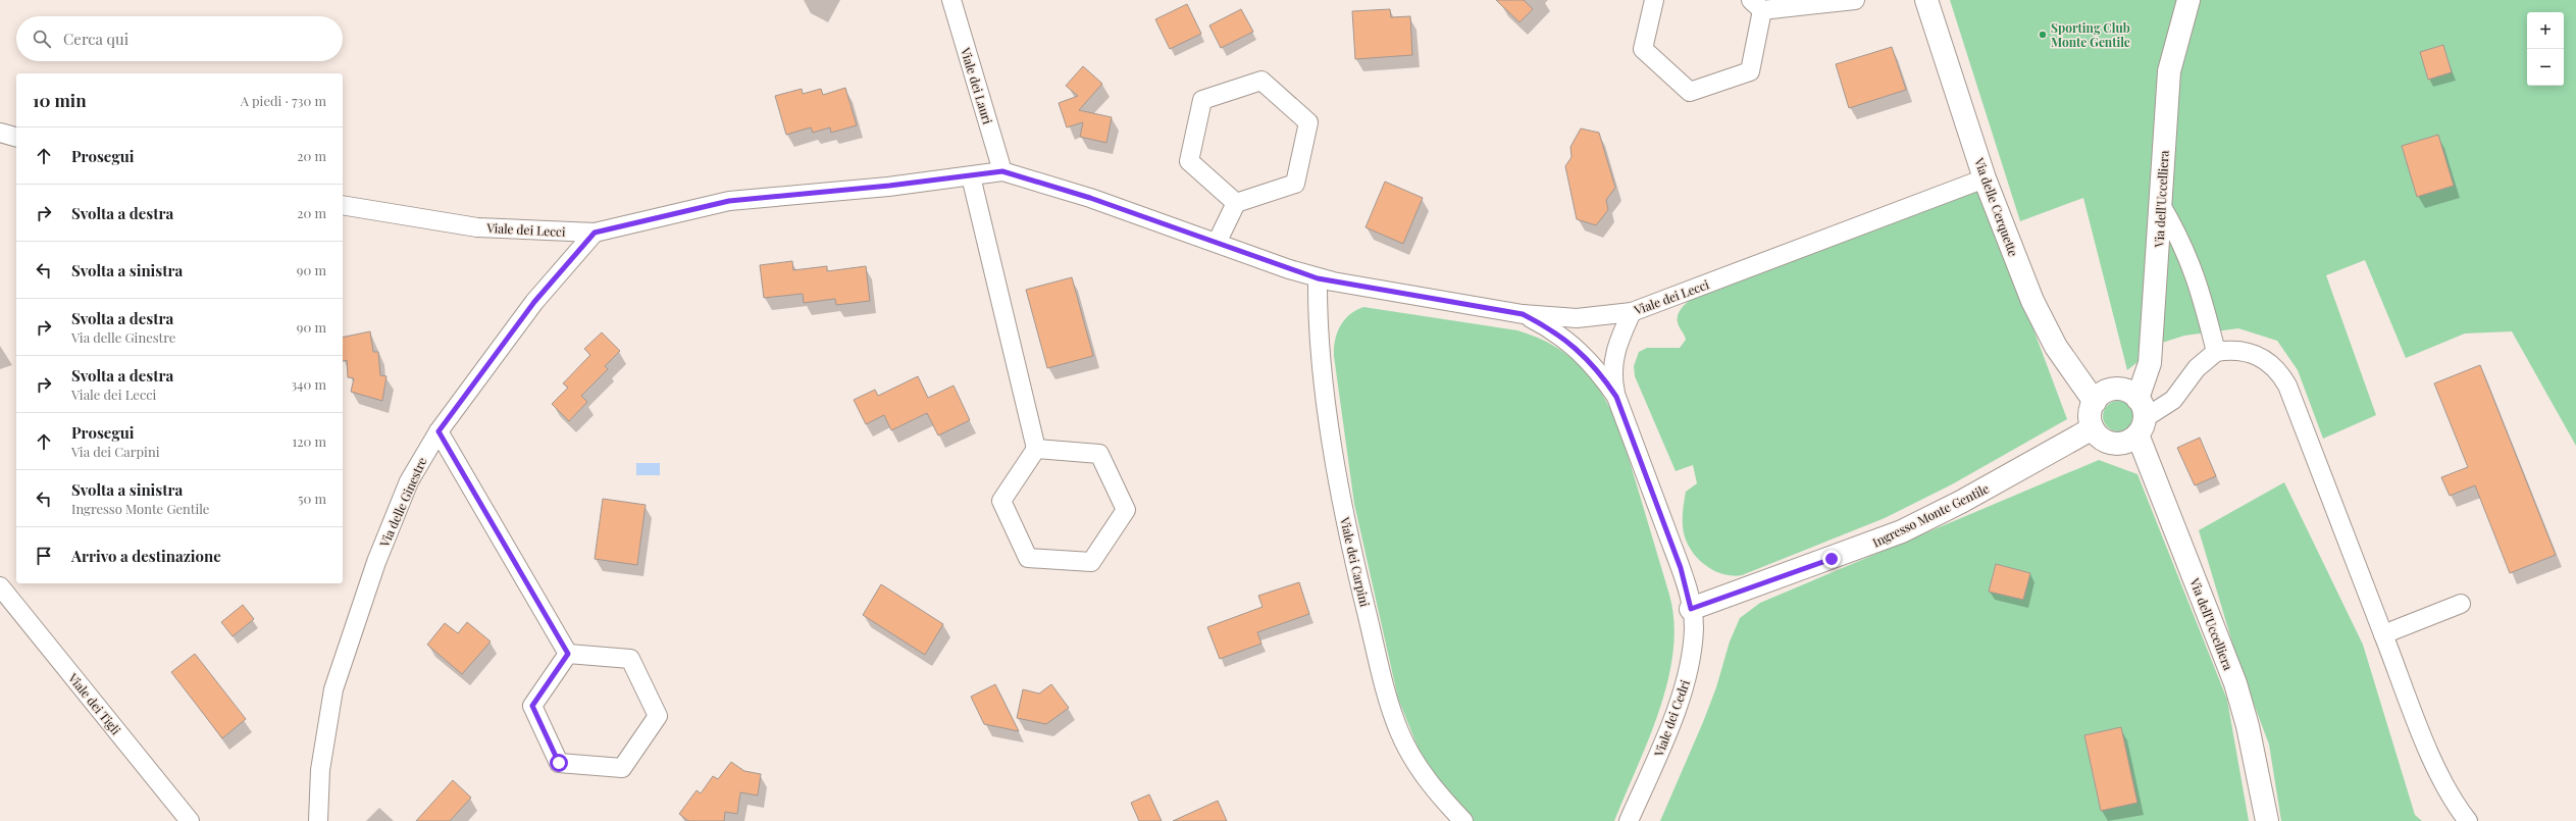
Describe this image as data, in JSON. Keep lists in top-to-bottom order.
{
  "streets": {
    "street": [
      "Viale dei Lauri",
      "Via dell'Uccelliera",
      "Via delle Cerquette",
      "Viale dei Lecci",
      "Via delle Ginestre",
      "Ingresso Monte Gentile",
      "Viale dei Carpini",
      "Viale dei Tigli",
      "Viale dei Cedri"
    ]
  },
  "crossings": [
    ["Viale dei Lauri", "Viale dei Lecci"],
    ["Via dell'Uccelliera", "Via delle Cerquette"],
    ["Via dell'Uccelliera", "Ingresso Monte Gentile"],
    ["Via delle Cerquette", "Viale dei Lecci"],
    ["Via delle Cerquette", "Ingresso Monte Gentile"],
    ["Viale dei Lecci", "Via delle Ginestre"],
    ["Viale dei Lecci", "Viale dei Carpini"],
    ["Ingresso Monte Gentile", "Viale dei Cedri"]
  ],
  "places": ["Sporting Club Monte Gentile"],
  "page": {
    "map_buttons": ["+", "−"],
    "search": "Cerca qui",
    "heading": ["10 min", "A piedi · 730 m"],
    "list": [
      ["Prosegui", "20 m"],
      ["Svolta a destra", "20 m"],
      ["Svolta a sinistra", "90 m"],
      ["Svolta a destra", "Via delle Ginestre", "90 m"],
      ["Svolta a destra", "Viale dei Lecci", "340 m"],
      ["Prosegui", "Via dei Carpini", "120 m"],
      ["Svolta a sinistra", "Ingresso Monte Gentile", "50 m"],
      "Arrivo a destinazione"
    ]
  }
}
